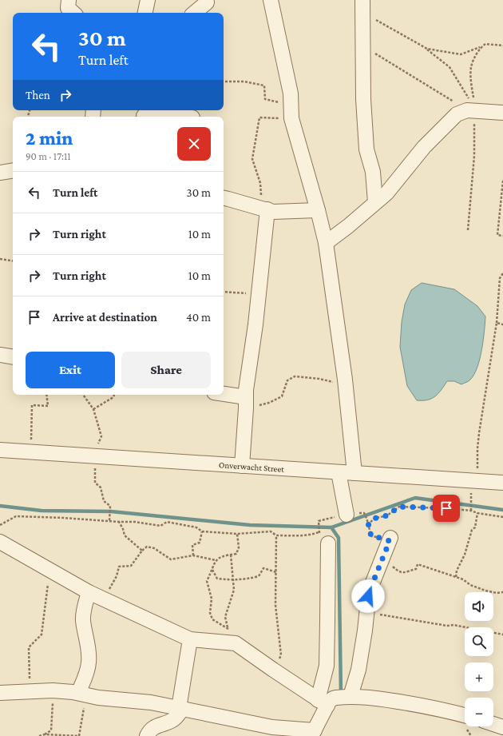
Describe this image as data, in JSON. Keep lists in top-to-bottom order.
{
  "streets": {
    "street": ["Onverwacht Street"]
  },
  "page": {
    "turn": ["30 m", "Turn left"],
    "then": "Then",
    "heading": ["2 min", "90 m · 17:11"],
    "list": [
      {
        "name": "Turn left",
        "value": "30 m"
      },
      {
        "name": "Turn right",
        "value": "10 m"
      },
      {
        "name": "Turn right",
        "value": "10 m"
      },
      {
        "name": "Arrive at destination",
        "value": "40 m"
      }
    ],
    "buttons": ["Exit", "Share"],
    "map_buttons": ["+", "−"]
  }
}
